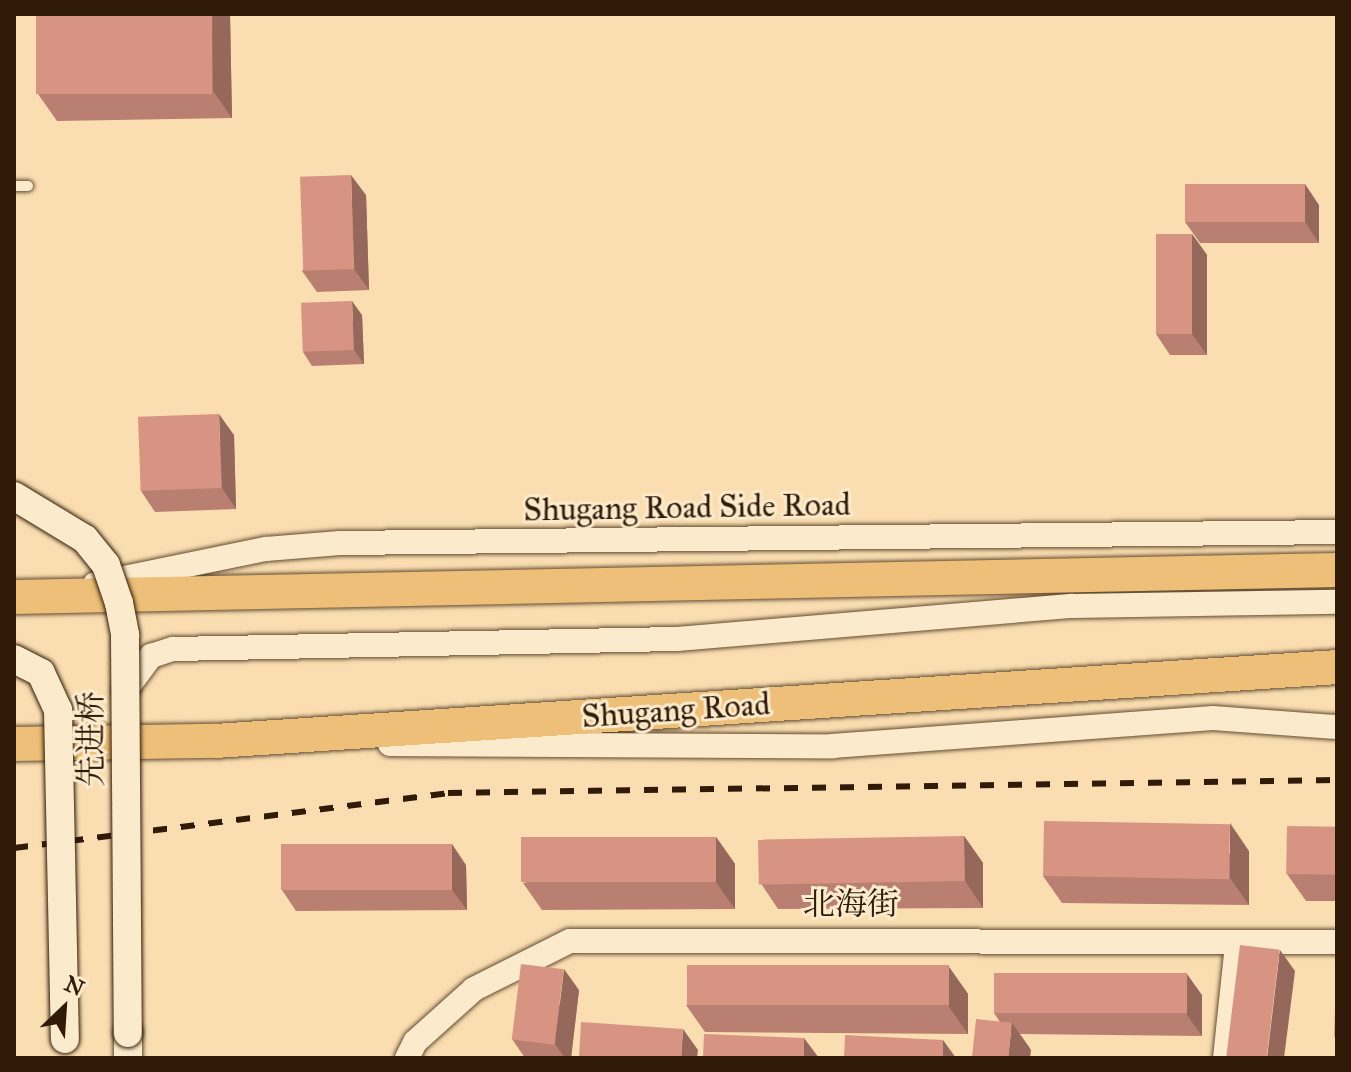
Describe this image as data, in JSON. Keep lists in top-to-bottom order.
{
  "streets": {
    "highway": ["Shugang Road"],
    "main road": ["先进桥"],
    "street": ["Shugang Road Side Road", "北海街"]
  },
  "north": "top right"
}
